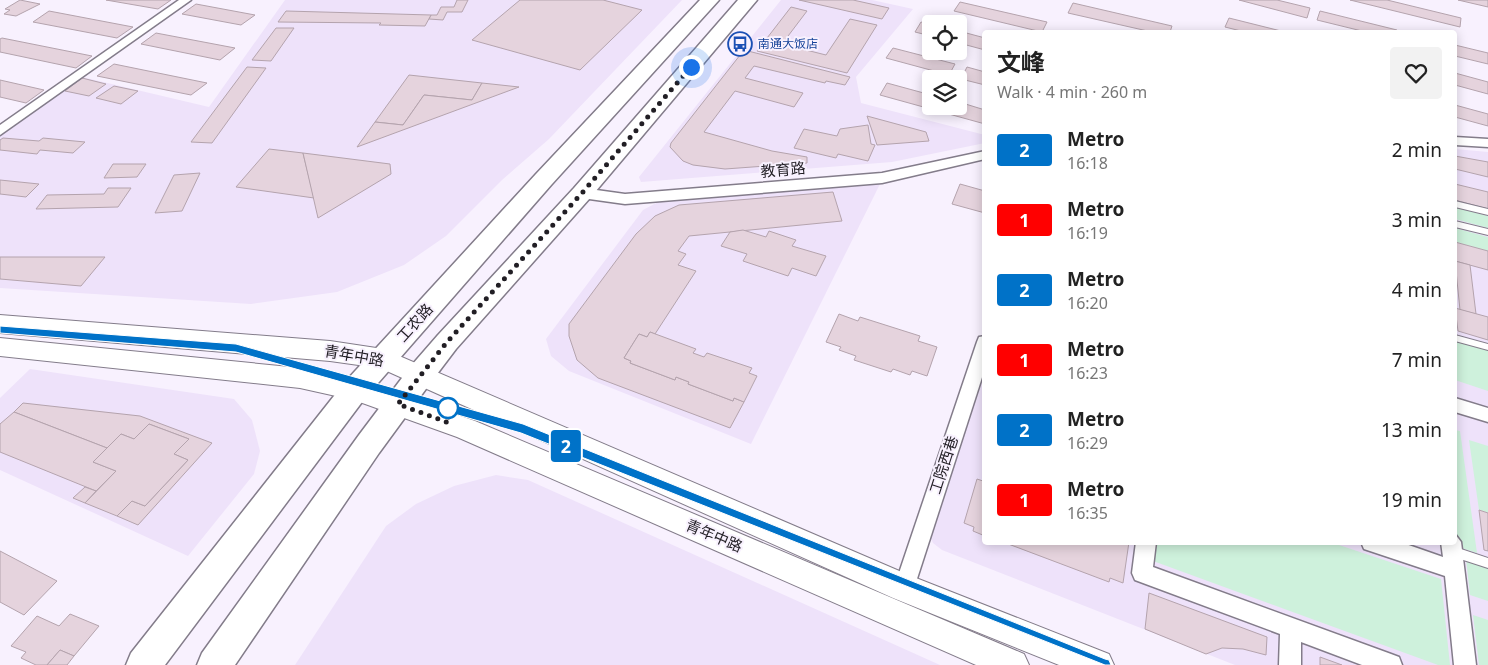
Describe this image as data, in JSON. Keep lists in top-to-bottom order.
{
  "streets": {
    "main road": ["工农路", "青年中路"],
    "street": ["教育路", "工院西巷"]
  },
  "crossings": [
    ["工农路", "青年中路"],
    ["青年中路", "工院西巷"]
  ],
  "places": {
    "bus stop": ["南通大饭店"]
  },
  "lines": ["metro line 2"],
  "page": {
    "on_map": "2",
    "heading": ["文峰", "Walk · 4 min · 260 m"],
    "list": [
      {
        "mark": "2",
        "name": "Metro",
        "note": "16:18",
        "value": "2 min"
      },
      {
        "mark": "1",
        "name": "Metro",
        "note": "16:19",
        "value": "3 min"
      },
      {
        "mark": "2",
        "name": "Metro",
        "note": "16:20",
        "value": "4 min"
      },
      {
        "mark": "1",
        "name": "Metro",
        "note": "16:23",
        "value": "7 min"
      },
      {
        "mark": "2",
        "name": "Metro",
        "note": "16:29",
        "value": "13 min"
      },
      {
        "mark": "1",
        "name": "Metro",
        "note": "16:35",
        "value": "19 min"
      }
    ]
  }
}
